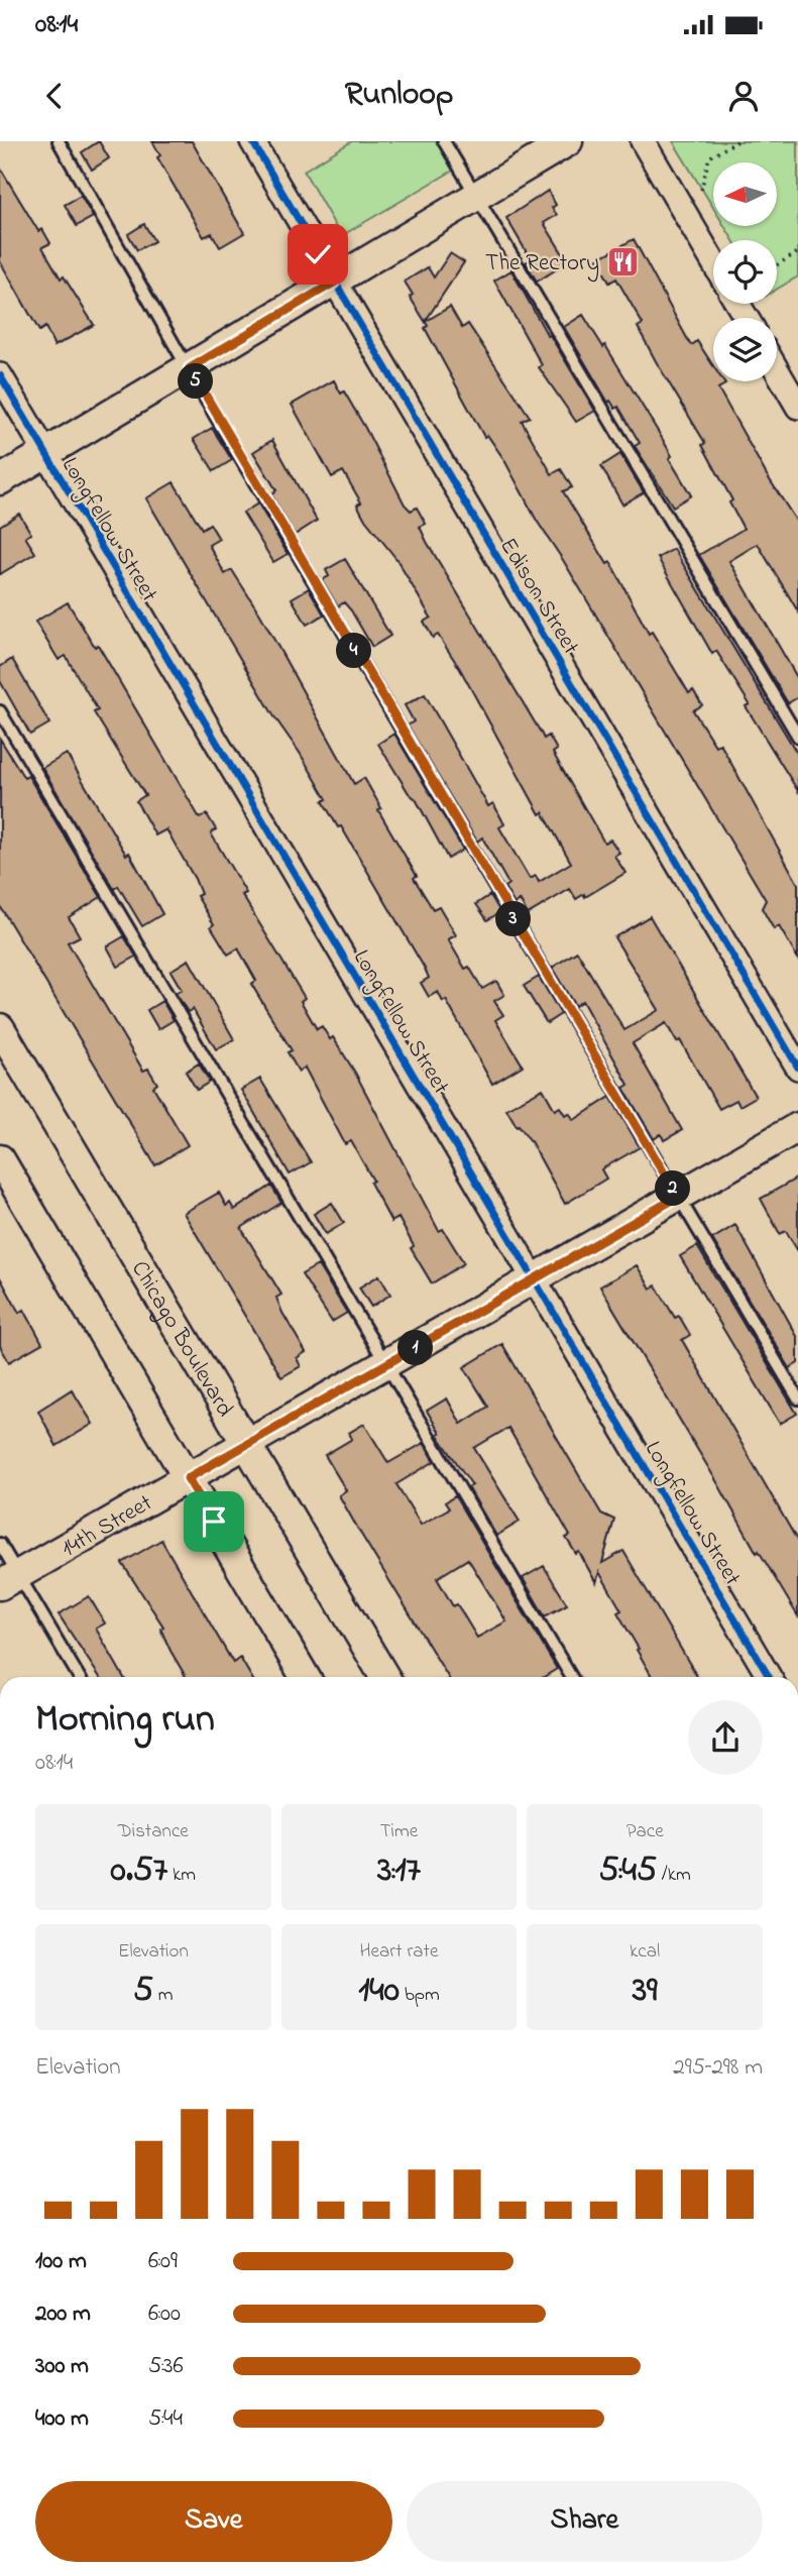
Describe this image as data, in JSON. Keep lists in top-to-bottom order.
{
  "streets": {
    "street": [
      "Longfellow Street",
      "Edison Street",
      "Chicago Boulevard",
      "14th Street"
    ]
  },
  "crossings": [
    ["Longfellow Street", "14th Street"],
    ["Chicago Boulevard", "14th Street"]
  ],
  "places": {
    "restaurant": ["The Rectory"]
  },
  "north": "left",
  "page": {
    "status": "08:14",
    "header": "Runloop",
    "pins": [
      "5",
      "4",
      "3",
      "2",
      "1"
    ],
    "heading": ["Morning run", "08:14"],
    "stats": [
      ["Distance", "0.57 km"],
      ["Time", "3:17"],
      ["Pace", "5:45 /km"],
      ["Elevation", "5 m"],
      ["Heart rate", "140 bpm"],
      ["kcal", "39"]
    ],
    "chart": ["Elevation", "295–298 m"],
    "list": [
      {
        "name": "100 m",
        "note": "6:09"
      },
      {
        "name": "200 m",
        "note": "6:00"
      },
      {
        "name": "300 m",
        "note": "5:36"
      },
      {
        "name": "400 m",
        "note": "5:44"
      }
    ],
    "buttons": ["Save", "Share"]
  }
}
